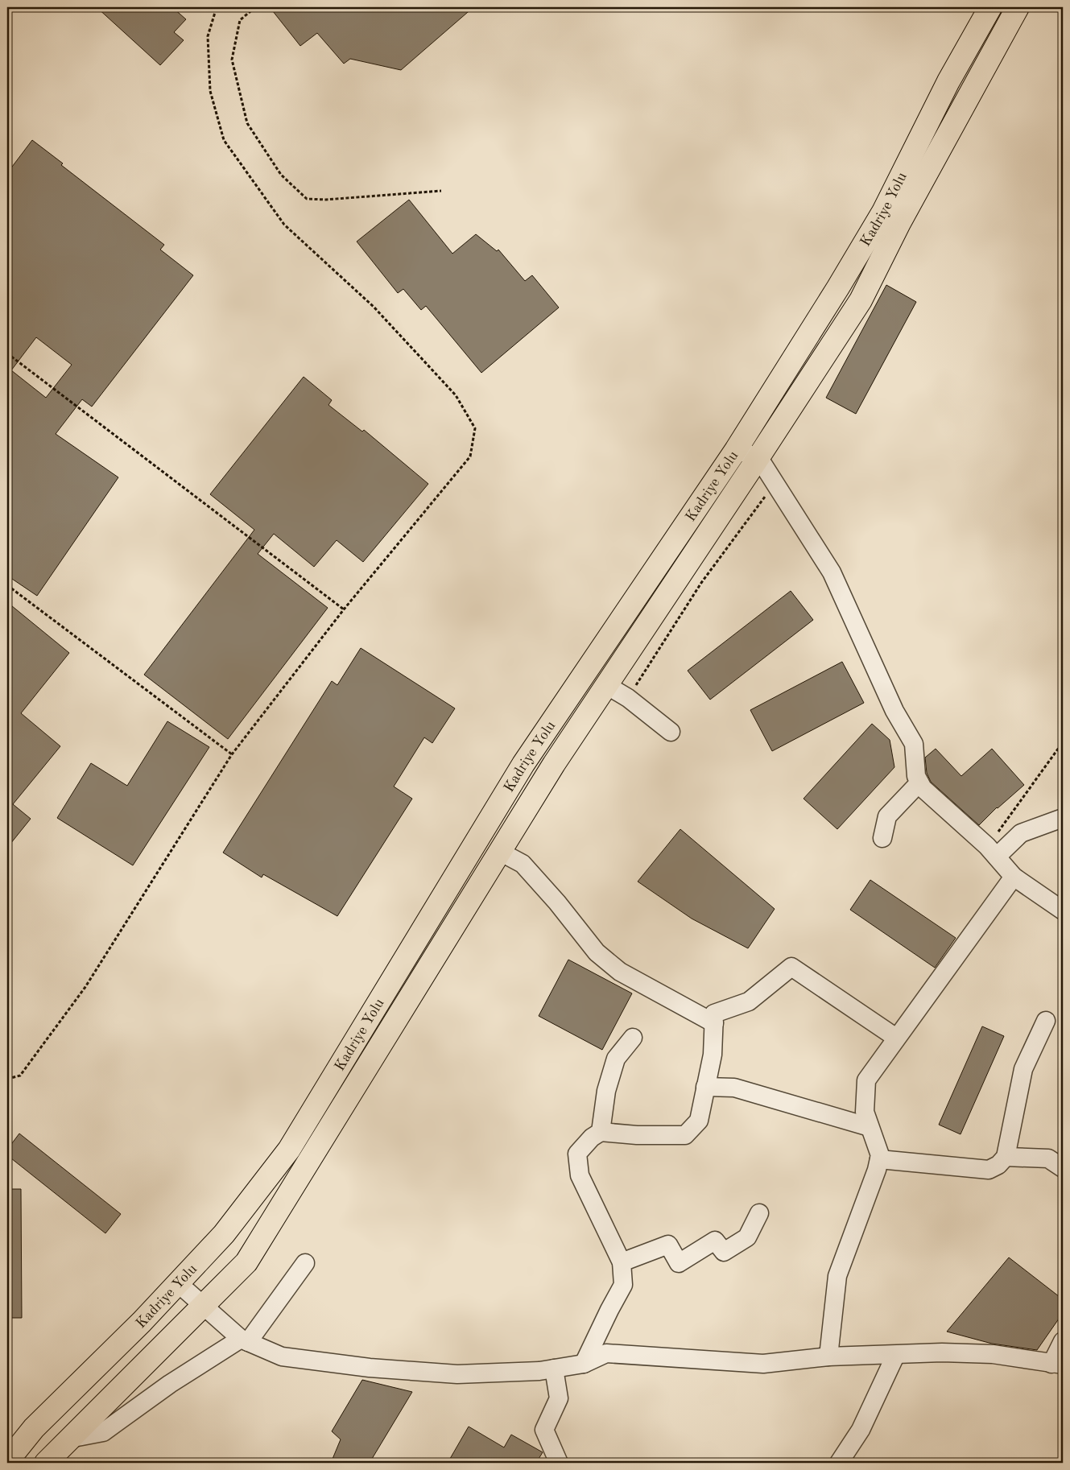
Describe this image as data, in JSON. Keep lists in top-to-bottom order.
{
  "streets": {
    "main road": ["Kadriye Yolu"]
  }
}
